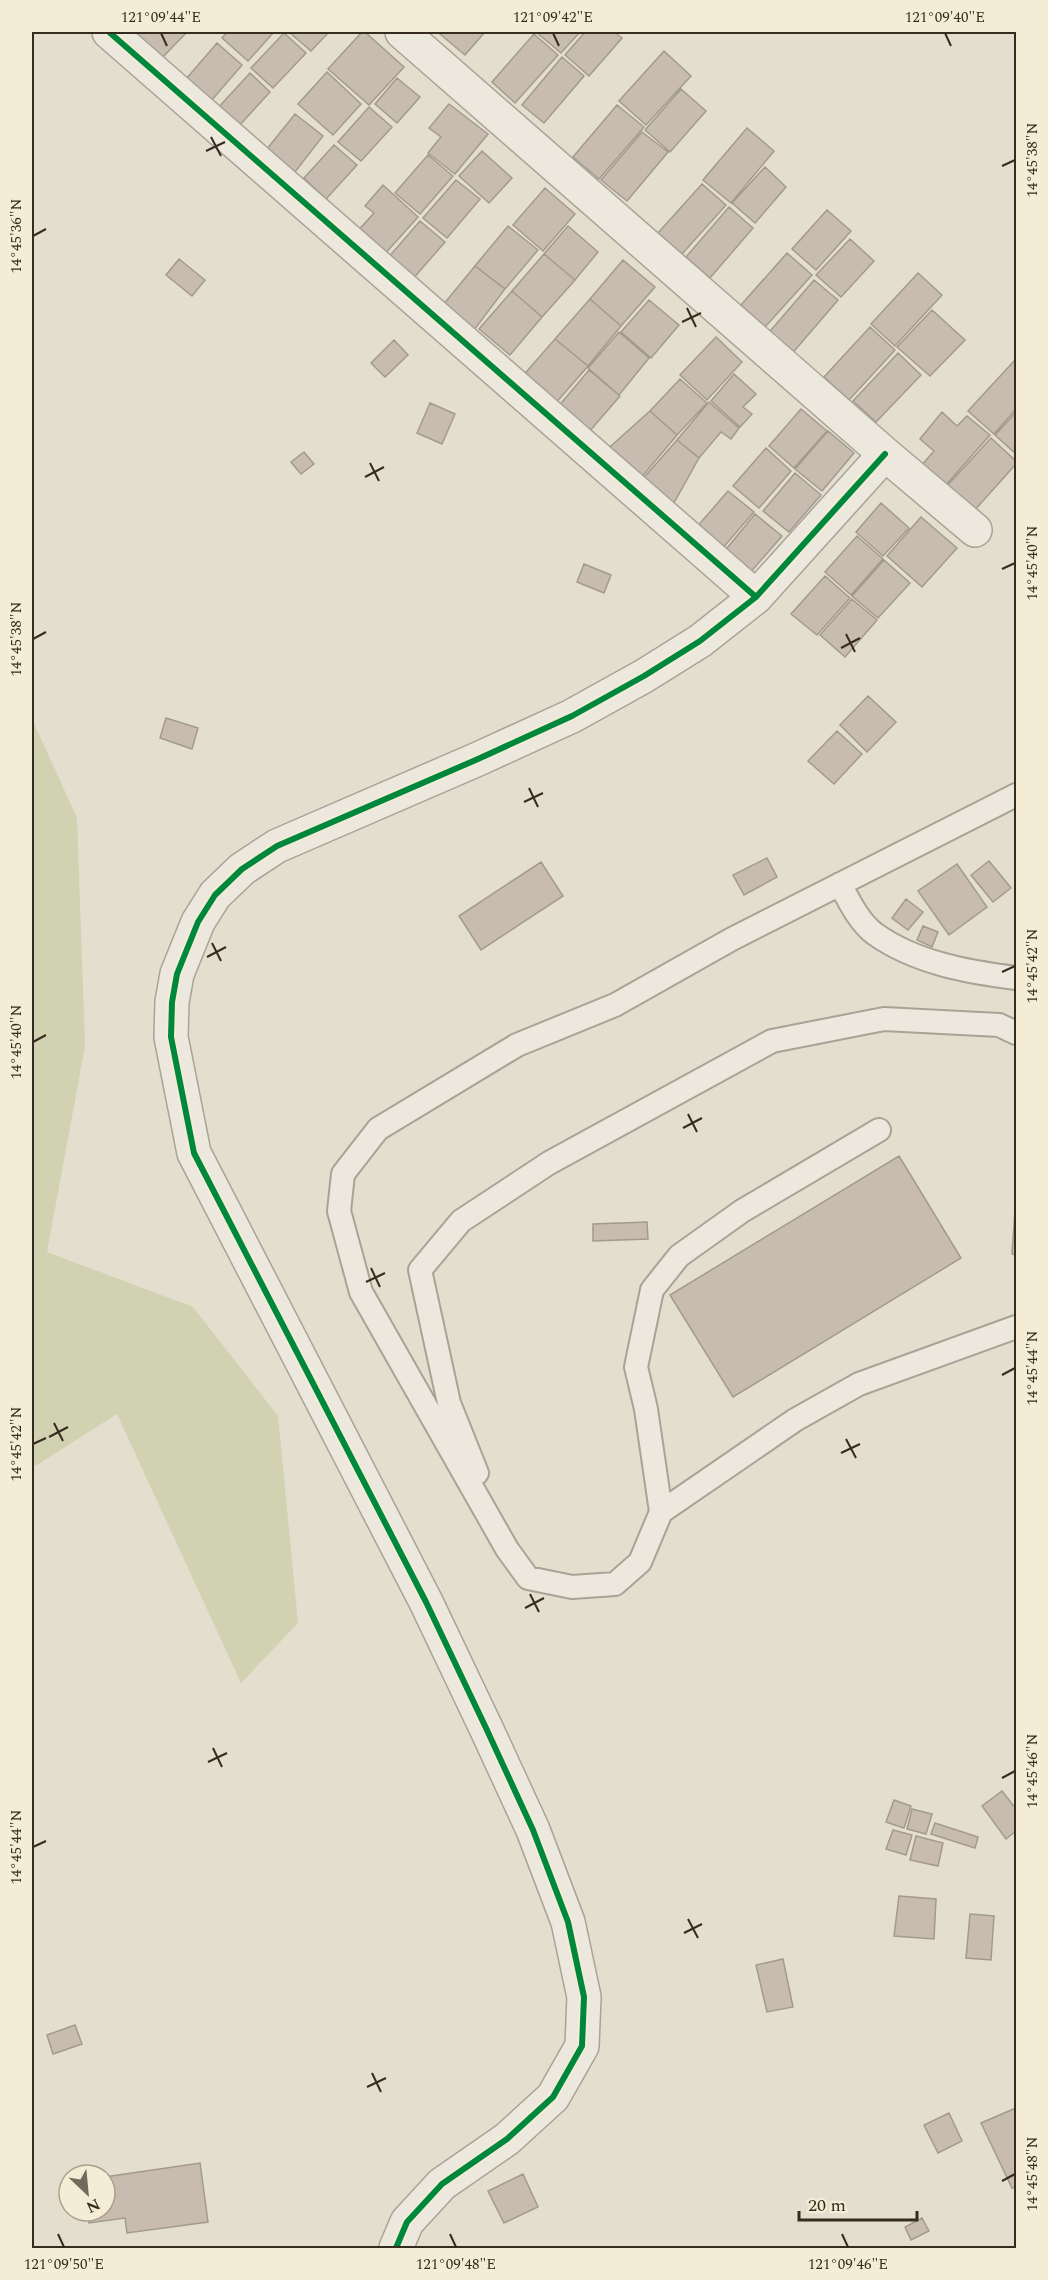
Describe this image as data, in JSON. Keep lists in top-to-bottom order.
{
  "scale_bar": "20 m",
  "north": "bottom right",
  "coordinates": [
    "121°09'44\"E",
    "121°09'42\"E",
    "121°09'40\"E",
    "14°45'38\"N",
    "14°45'36\"N",
    "14°45'40\"N",
    "14°45'42\"N",
    "14°45'44\"N",
    "14°45'46\"N",
    "14°45'48\"N",
    "121°09'50\"E",
    "121°09'48\"E",
    "121°09'46\"E"
  ]
}
